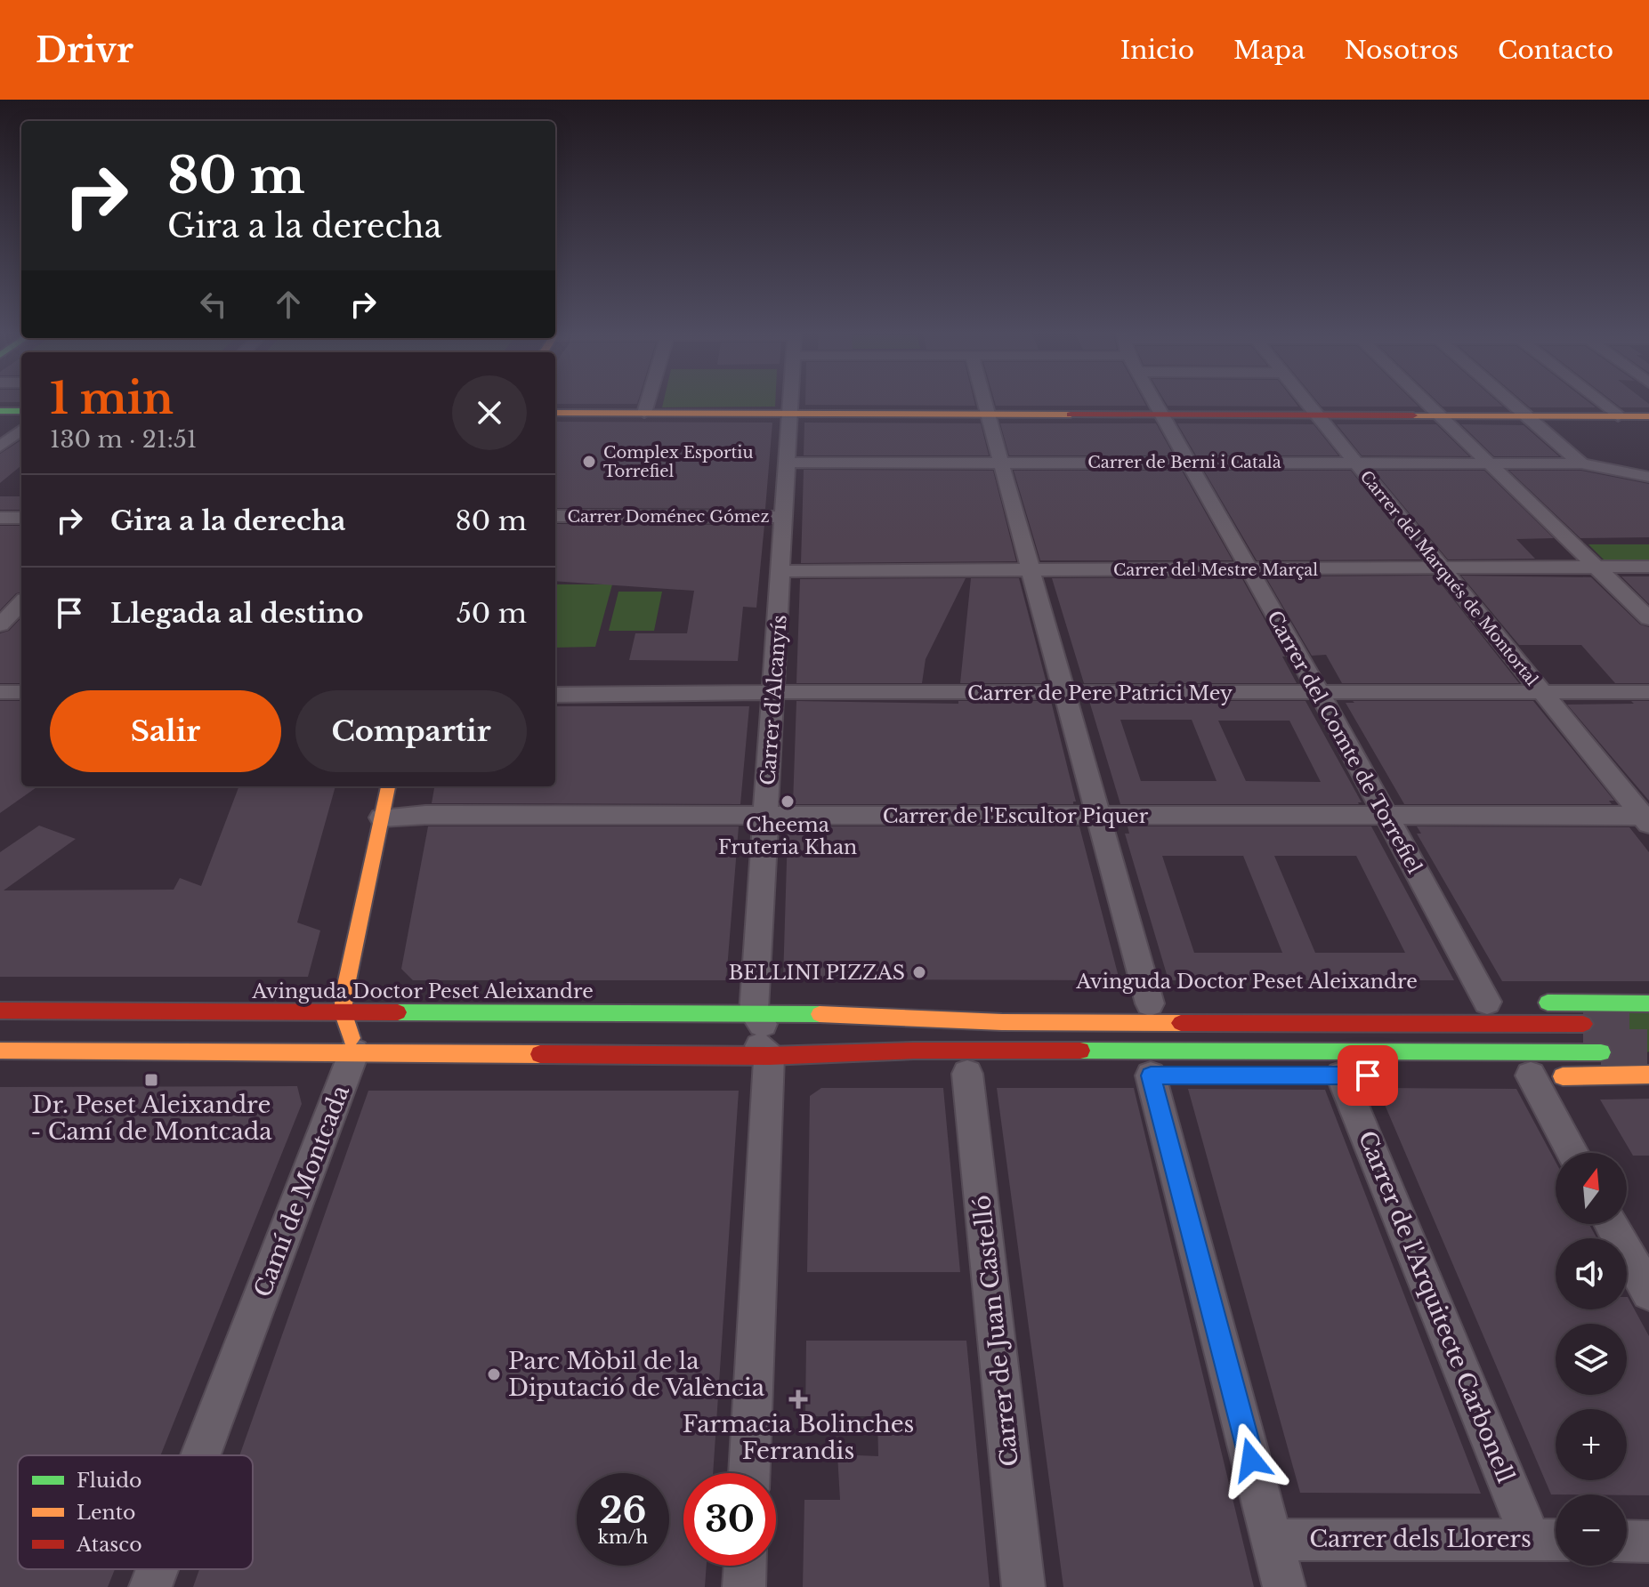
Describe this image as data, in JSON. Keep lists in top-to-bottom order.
{
  "streets": {
    "main road": ["Avinguda Doctor Peset Aleixandre"],
    "street": [
      "Carrer de Berni i Català",
      "Carrer Doménec Gómez",
      "Carrer del Mestre Marçal",
      "Carrer del Marqués de Montortal",
      "Carrer de Pere Patrici Mey",
      "Carrer d'Alcanyís",
      "Carrer del Comte de Torrefiel",
      "Carrer de l'Escultor Piquer",
      "Camí de Montcada",
      "Carrer de l'Arquitecte Carbonell",
      "Carrer de Juan Castelló",
      "Carrer dels Llorers"
    ]
  },
  "crossings": [
    ["Carrer de Berni i Català", "Carrer del Marqués de Montortal"],
    ["Carrer de Berni i Català", "Carrer d'Alcanyís"],
    ["Carrer de Berni i Català", "Carrer del Comte de Torrefiel"],
    ["Carrer Doménec Gómez", "Carrer d'Alcanyís"],
    ["Carrer del Mestre Marçal", "Carrer del Marqués de Montortal"],
    ["Carrer del Mestre Marçal", "Carrer d'Alcanyís"],
    ["Carrer del Mestre Marçal", "Carrer del Comte de Torrefiel"],
    ["Carrer del Marqués de Montortal", "Carrer de Pere Patrici Mey"],
    ["Carrer del Marqués de Montortal", "Carrer de l'Escultor Piquer"],
    ["Carrer de Pere Patrici Mey", "Carrer d'Alcanyís"],
    ["Carrer de Pere Patrici Mey", "Carrer del Comte de Torrefiel"],
    ["Carrer d'Alcanyís", "Carrer de l'Escultor Piquer"],
    ["Carrer d'Alcanyís", "Avinguda Doctor Peset Aleixandre"],
    ["Carrer del Comte de Torrefiel", "Carrer de l'Escultor Piquer"],
    ["Carrer de l'Arquitecte Carbonell", "Carrer dels Llorers"]
  ],
  "places": {
    "other": [
      "Complex Esportiu Torrefiel",
      "Cheema Fruteria Khan",
      "BELLINI PIZZAS",
      "Parc Mòbil de la Diputació de València"
    ],
    "transit": ["Dr. Peset Aleixandre - Camí de Montcada"],
    "health": ["Farmacia Bolinches Ferrandis"]
  },
  "legend": ["Fluido", "Lento", "Atasco"],
  "north": "top",
  "page": {
    "header": "Drivr",
    "nav": [
      "Inicio",
      "Mapa",
      "Nosotros",
      "Contacto"
    ],
    "turn": ["80 m", "Gira a la derecha"],
    "heading": ["1 min", "130 m · 21:51"],
    "list": [
      {
        "name": "Gira a la derecha",
        "value": "80 m"
      },
      {
        "name": "Llegada al destino",
        "value": "50 m"
      }
    ],
    "buttons": ["Salir", "Compartir"],
    "map_buttons": ["+", "−"],
    "speed": "26 km/h",
    "limit": "30"
  }
}
